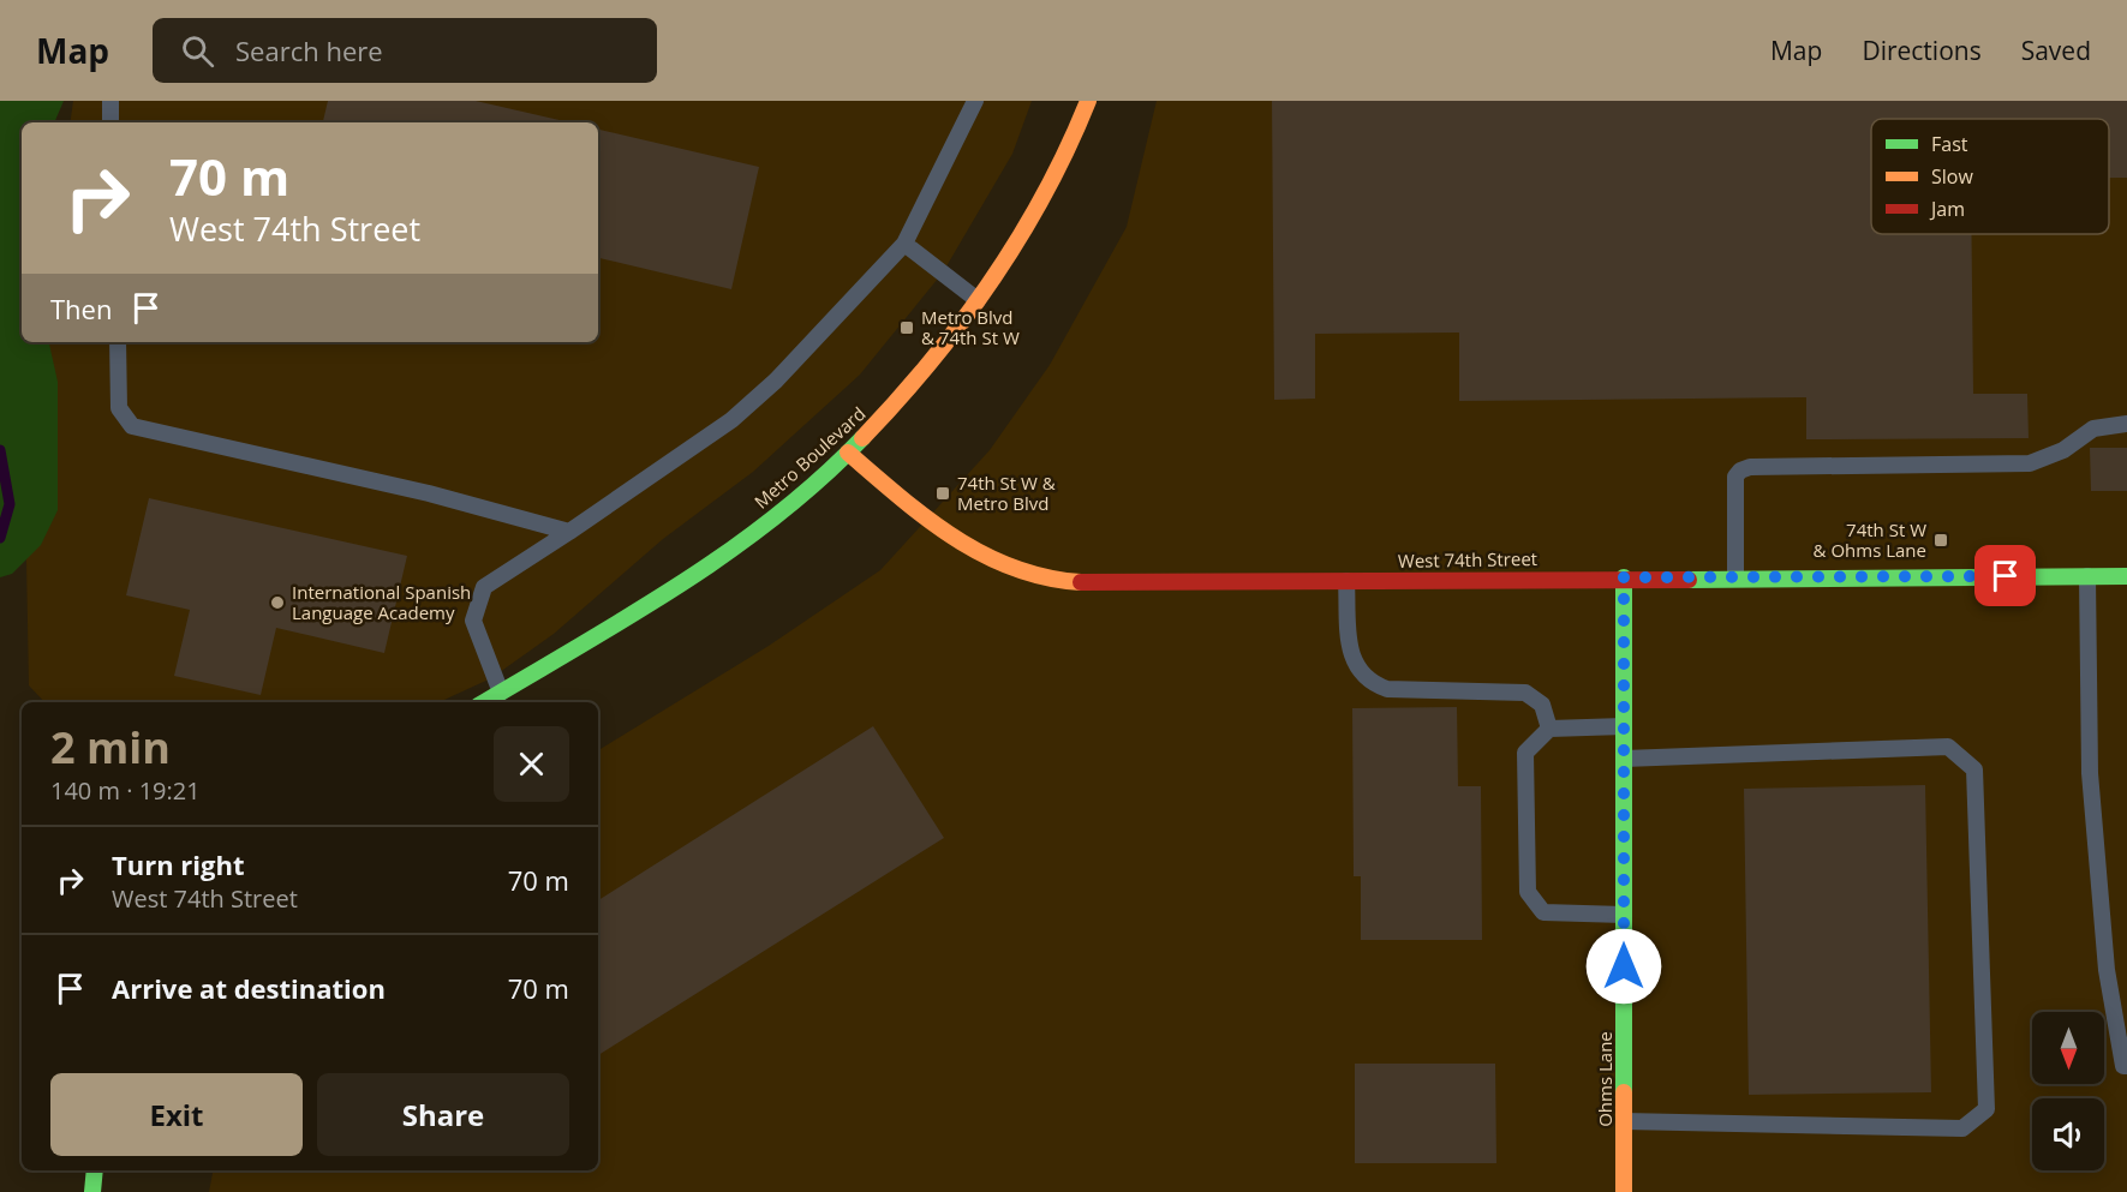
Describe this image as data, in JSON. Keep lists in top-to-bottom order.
{
  "streets": {
    "street": ["Metro Boulevard", "West 74th Street", "Ohms Lane"]
  },
  "crossings": [
    ["Metro Boulevard", "West 74th Street"],
    ["West 74th Street", "Ohms Lane"]
  ],
  "places": {
    "transit": ["Metro Blvd & 74th St W", "74th St W & Metro Blvd", "74th St W & Ohms Lane"],
    "other": ["International Spanish Language Academy"]
  },
  "legend": ["Fast", "Slow", "Jam"],
  "north": "bottom",
  "page": {
    "header": "Map",
    "search": "Search here",
    "nav": ["Map", "Directions", "Saved"],
    "turn": ["70 m", "West 74th Street"],
    "then": "Then",
    "heading": ["2 min", "140 m · 19:21"],
    "list": [
      {
        "name": "Turn right",
        "note": "West 74th Street",
        "value": "70 m"
      },
      {
        "name": "Arrive at destination",
        "value": "70 m"
      }
    ],
    "buttons": ["Exit", "Share"]
  }
}
